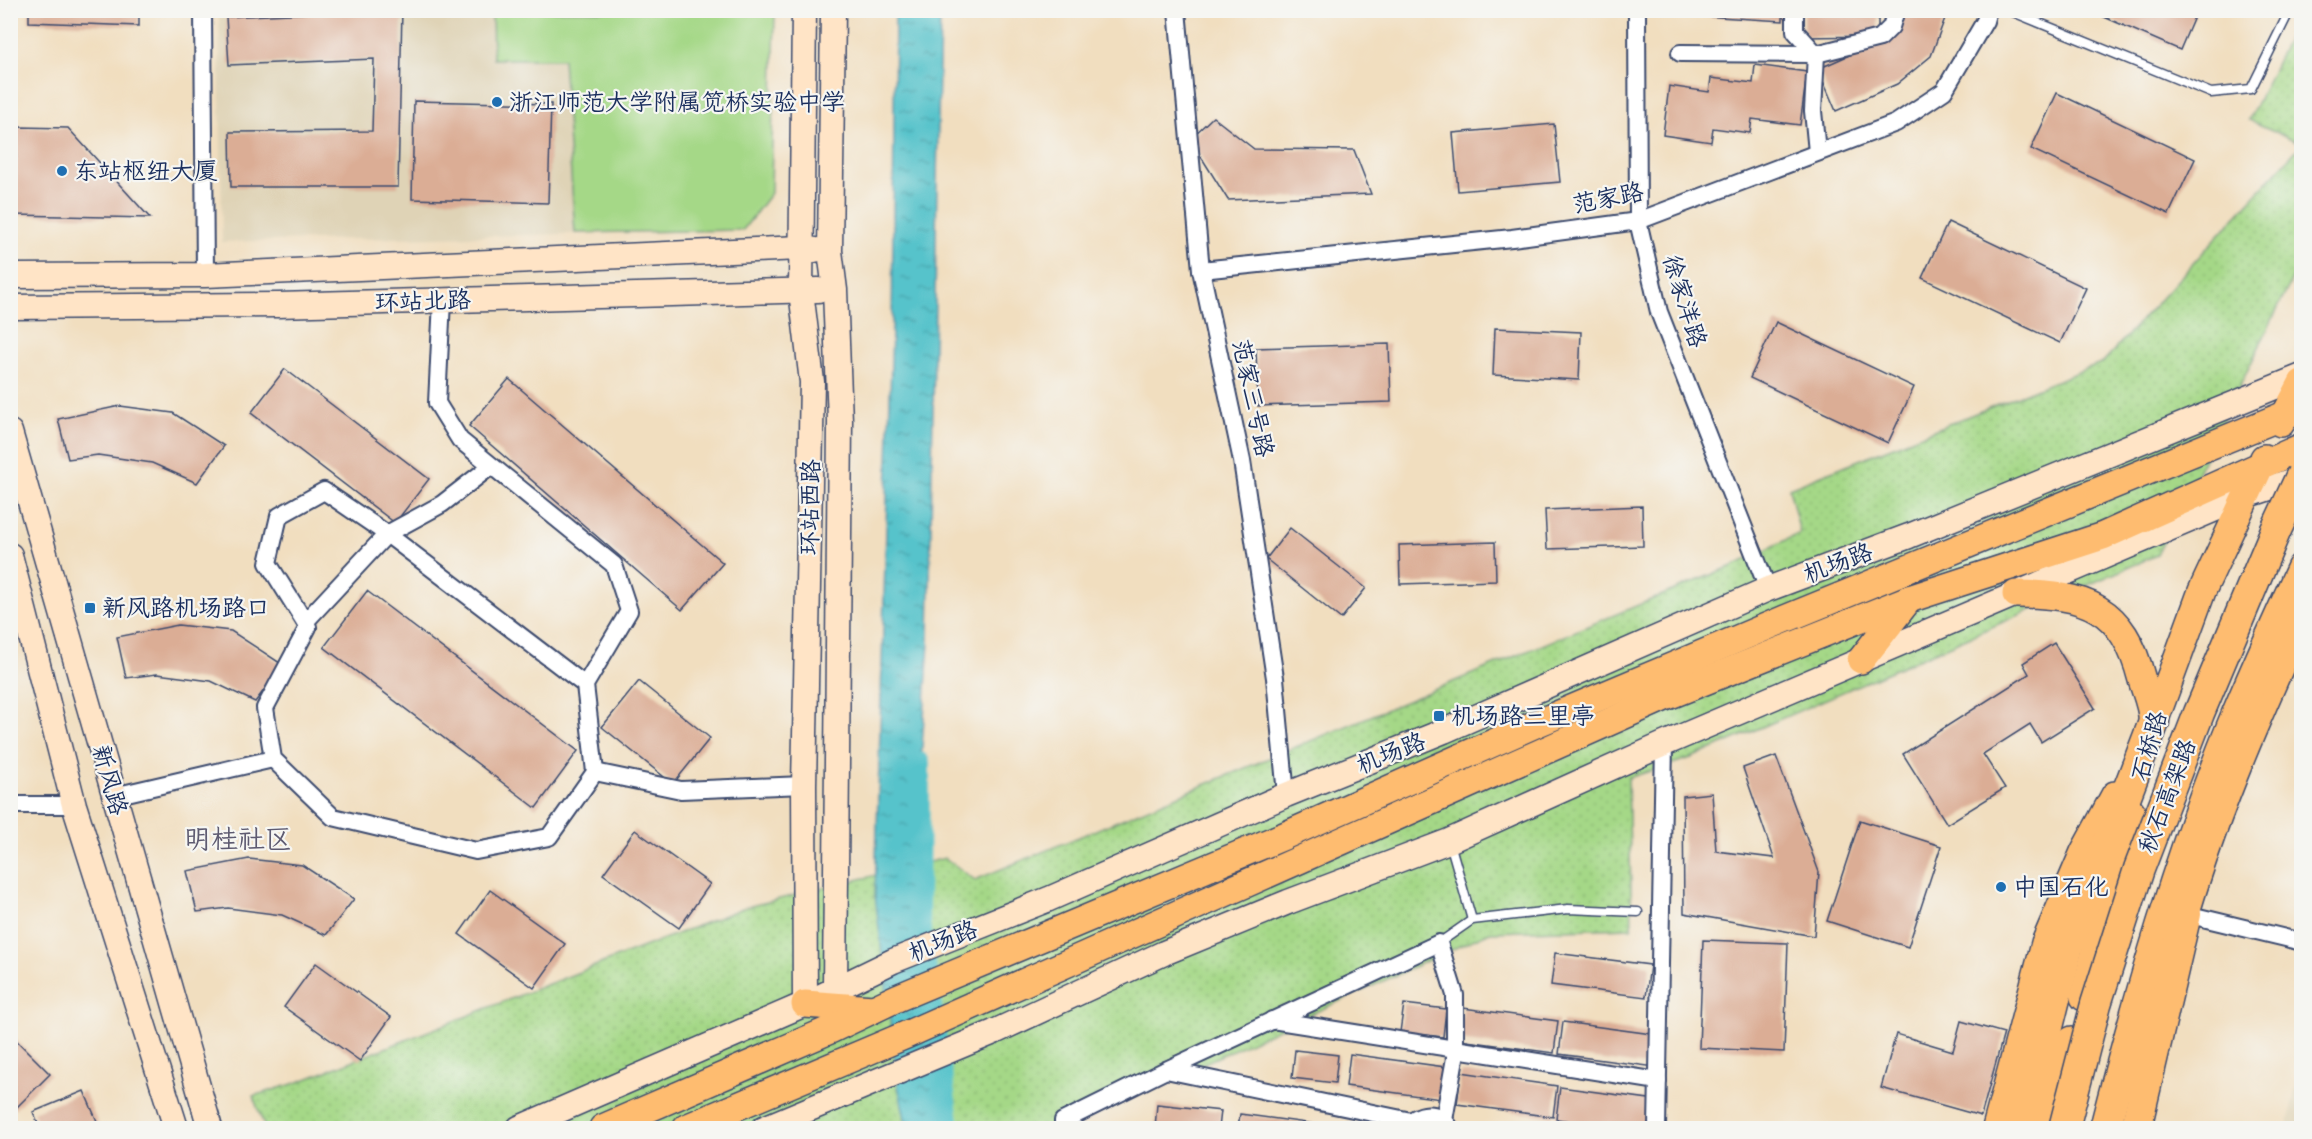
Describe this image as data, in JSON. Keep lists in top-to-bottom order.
{
  "streets": {
    "highway": ["秋石高架路"],
    "main road": [
      "环站北路",
      "环站西路",
      "机场路",
      "石桥路",
      "新风路"
    ],
    "street": ["范家路", "徐家洋路", "范家三号路"]
  },
  "crossings": [
    ["范家路", "徐家洋路"],
    ["范家路", "范家三号路"],
    ["环站北路", "环站西路"],
    ["徐家洋路", "机场路"],
    ["范家三号路", "机场路"],
    ["环站西路", "机场路"],
    ["机场路", "石桥路"]
  ],
  "districts": ["明桂社区"],
  "places": {
    "other": ["浙江师范大学附属笕桥实验中学", "东站枢纽大厦", "中国石化"],
    "transit": ["新风路机场路口", "机场路三里亭"]
  }
}
